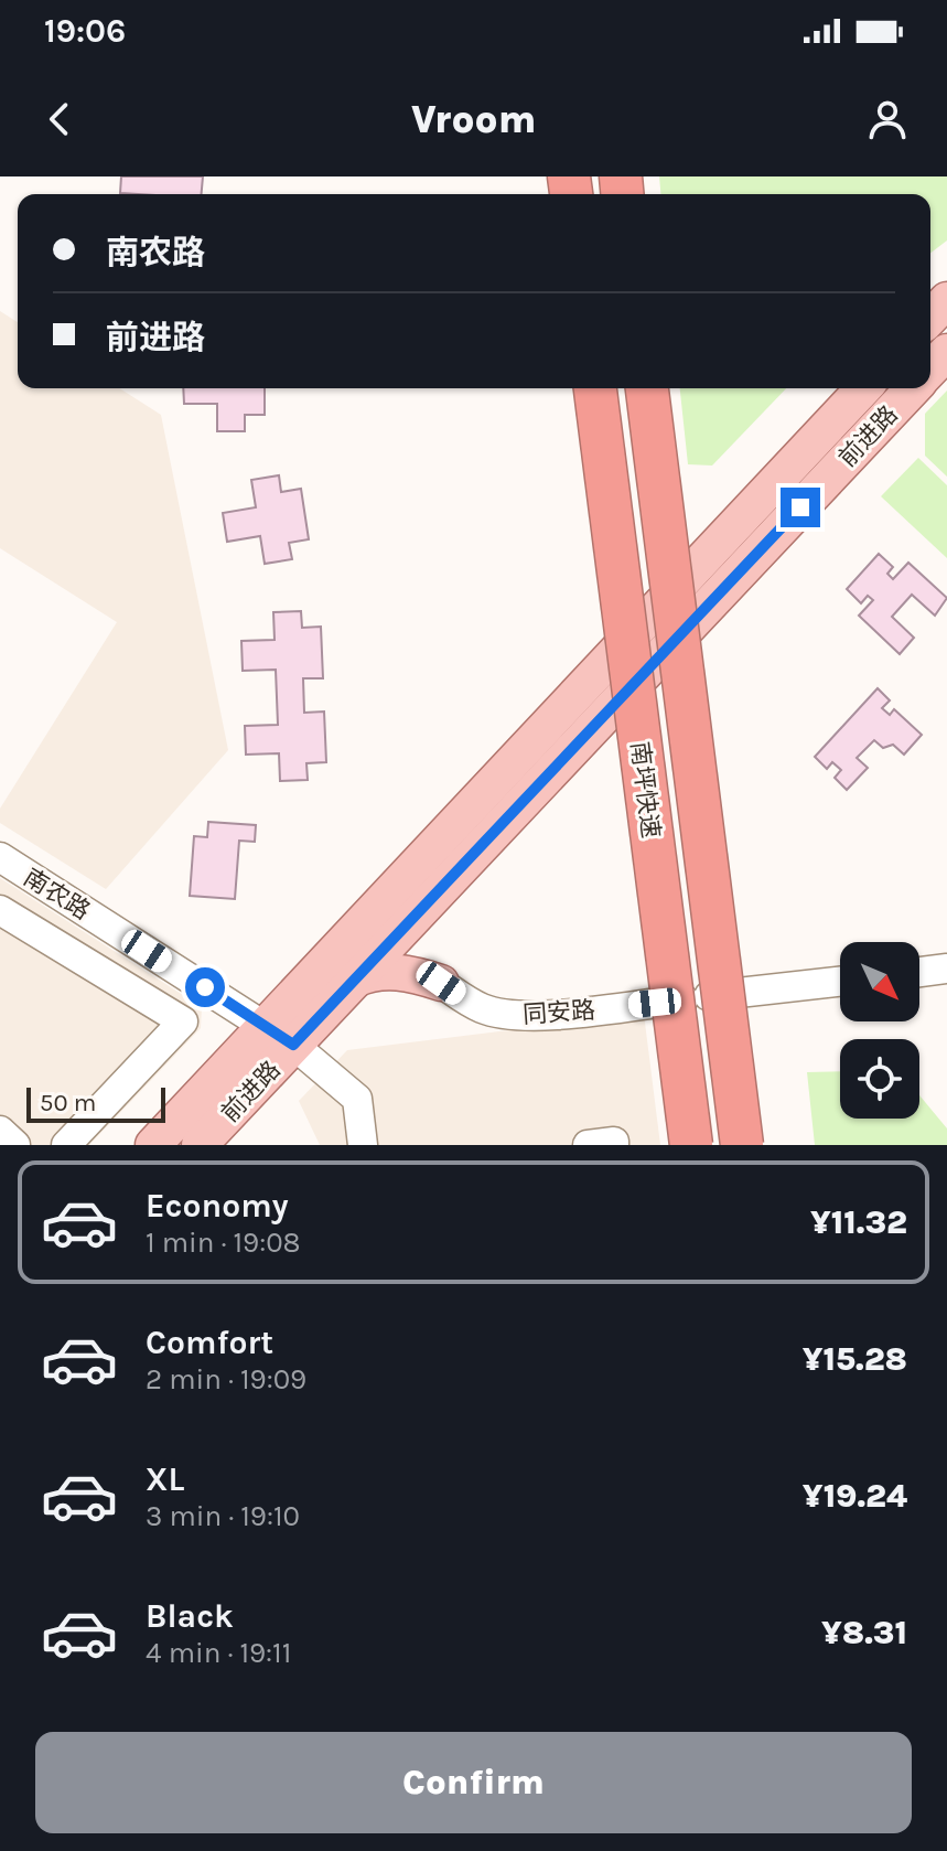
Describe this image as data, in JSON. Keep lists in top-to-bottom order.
{
  "streets": {
    "highway": ["南坪快速"],
    "main road": ["前进路"],
    "street": ["南农路", "同安路"]
  },
  "crossings": [
    ["前进路", "南农路"]
  ],
  "scale_bar": "50 m",
  "north": "bottom right",
  "page": {
    "status": "19:06",
    "header": "Vroom",
    "banner": ["南农路", "前进路"],
    "scale": "50 m",
    "list": [
      {
        "name": "Economy",
        "note": "1 min · 19:08",
        "value": "¥11.32"
      },
      {
        "name": "Comfort",
        "note": "2 min · 19:09",
        "value": "¥15.28"
      },
      {
        "name": "XL",
        "note": "3 min · 19:10",
        "value": "¥19.24"
      },
      {
        "name": "Black",
        "note": "4 min · 19:11",
        "value": "¥8.31"
      }
    ],
    "buttons": "Confirm"
  }
}
